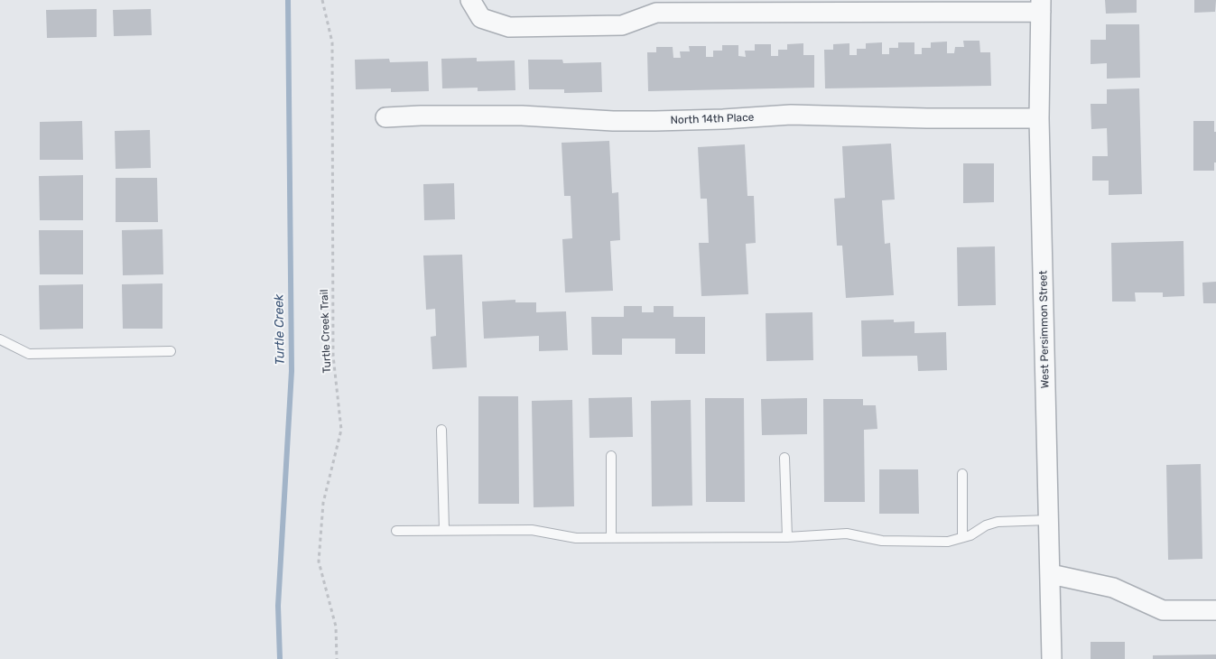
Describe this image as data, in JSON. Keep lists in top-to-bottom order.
{
  "streets": {
    "street": ["North 14th Place", "West Persimmon Street"],
    "path": ["Turtle Creek Trail"]
  },
  "crossings": [
    ["North 14th Place", "West Persimmon Street"]
  ],
  "water": ["Turtle Creek"]
}
